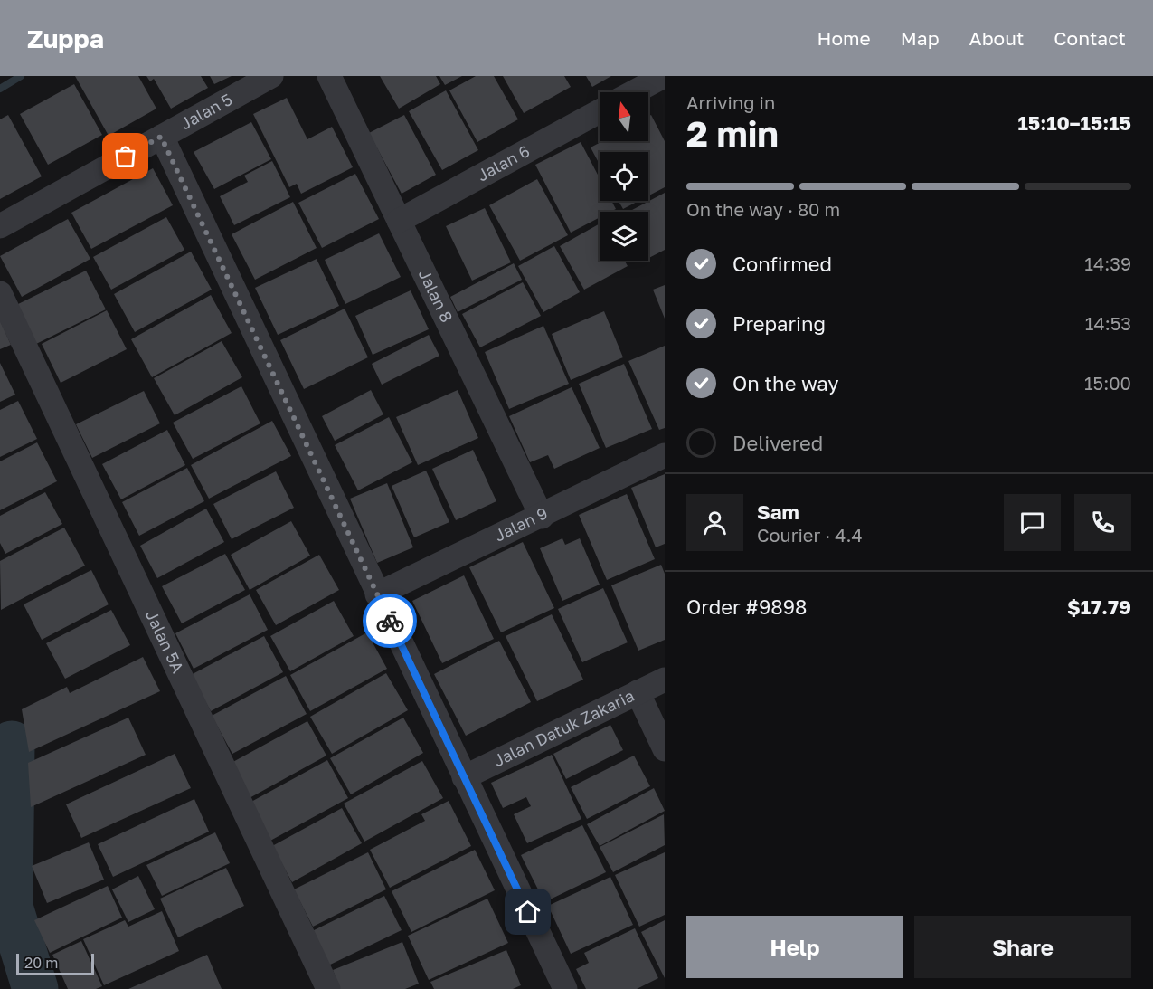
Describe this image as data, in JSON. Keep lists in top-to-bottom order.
{
  "streets": {
    "street": [
      "Jalan 5",
      "Jalan 6",
      "Jalan 8",
      "Jalan 9",
      "Jalan 5A",
      "Jalan Datuk Zakaria"
    ]
  },
  "crossings": [
    ["Jalan 6", "Jalan 8"],
    ["Jalan 8", "Jalan 9"]
  ],
  "scale_bar": "20 m",
  "north": "top",
  "page": {
    "header": "Zuppa",
    "nav": [
      "Home",
      "Map",
      "About",
      "Contact"
    ],
    "heading": ["2 min", "Arriving in", "15:10–15:15"],
    "panel": [
      "Sam",
      "Courier · 4.4",
      "Order #9898",
      "$17.79"
    ],
    "bar": "On the way · 80 m",
    "list": [
      ["Confirmed", "14:39"],
      ["Preparing", "14:53"],
      ["On the way", "15:00"],
      "Delivered"
    ],
    "buttons": ["Help", "Share"],
    "scale": "20 m"
  }
}
